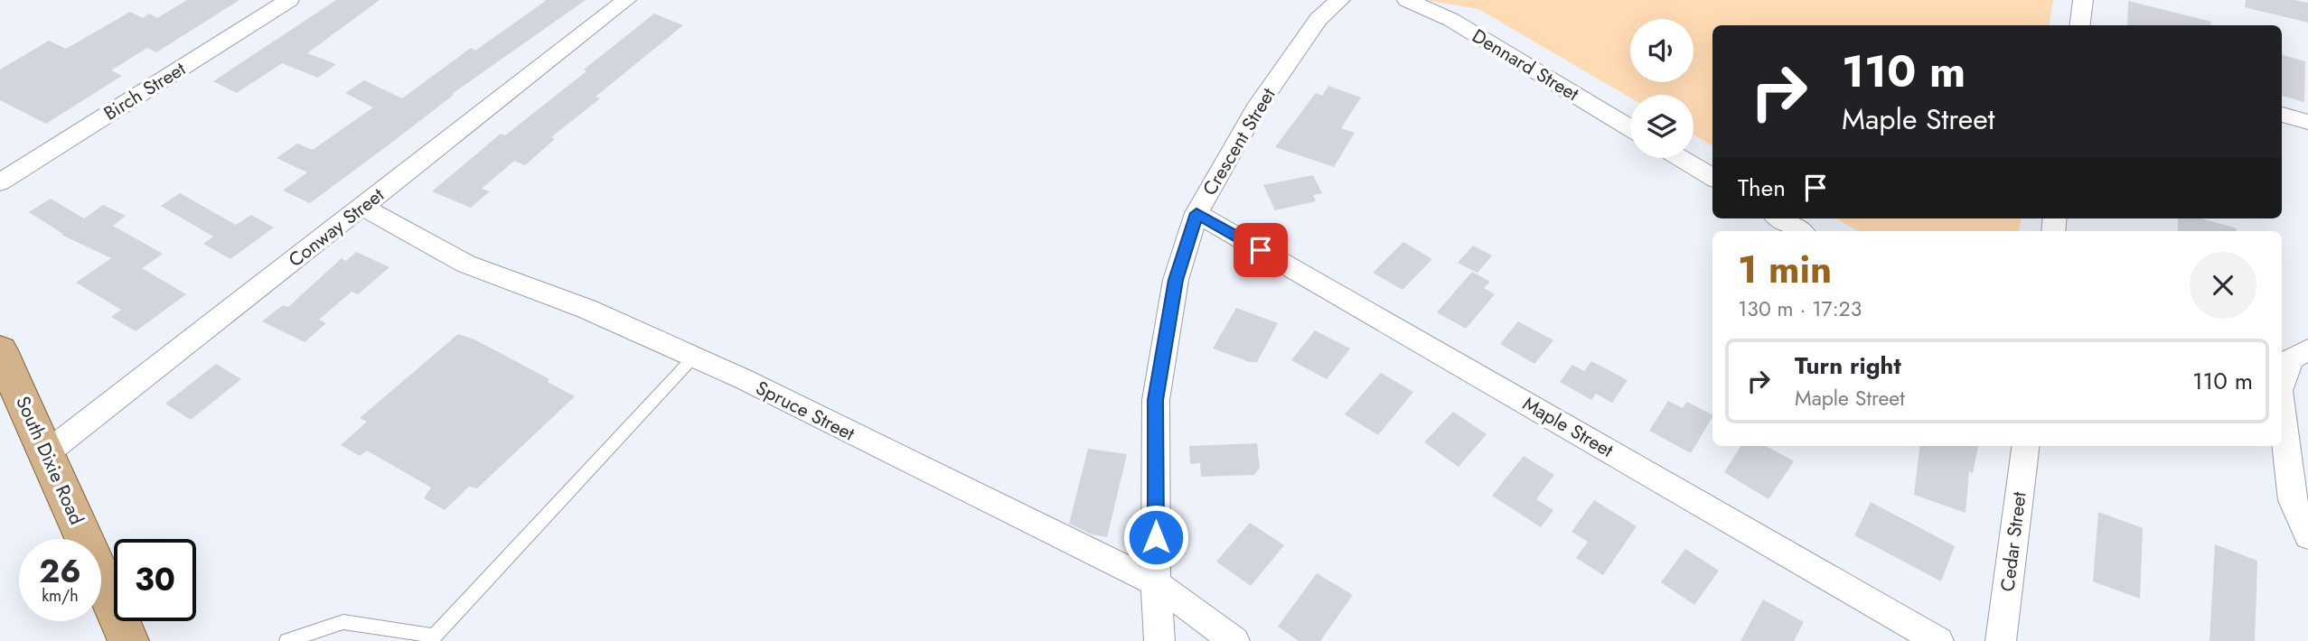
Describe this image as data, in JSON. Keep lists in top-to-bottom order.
{
  "streets": {
    "main road": ["South Dixie Road"],
    "street": [
      "Dennard Street",
      "Birch Street",
      "Crescent Street",
      "Conway Street",
      "Spruce Street",
      "Maple Street",
      "Cedar Street"
    ]
  },
  "crossings": [
    ["Crescent Street", "Spruce Street"],
    ["Crescent Street", "Maple Street"],
    ["Conway Street", "Spruce Street"],
    ["Conway Street", "South Dixie Road"]
  ],
  "page": {
    "turn": ["110 m", "Maple Street"],
    "then": "Then",
    "heading": ["1 min", "130 m · 17:23"],
    "list": [
      {
        "name": "Turn right",
        "note": "Maple Street",
        "value": "110 m"
      }
    ],
    "speed": "26 km/h",
    "limit": "30"
  }
}
